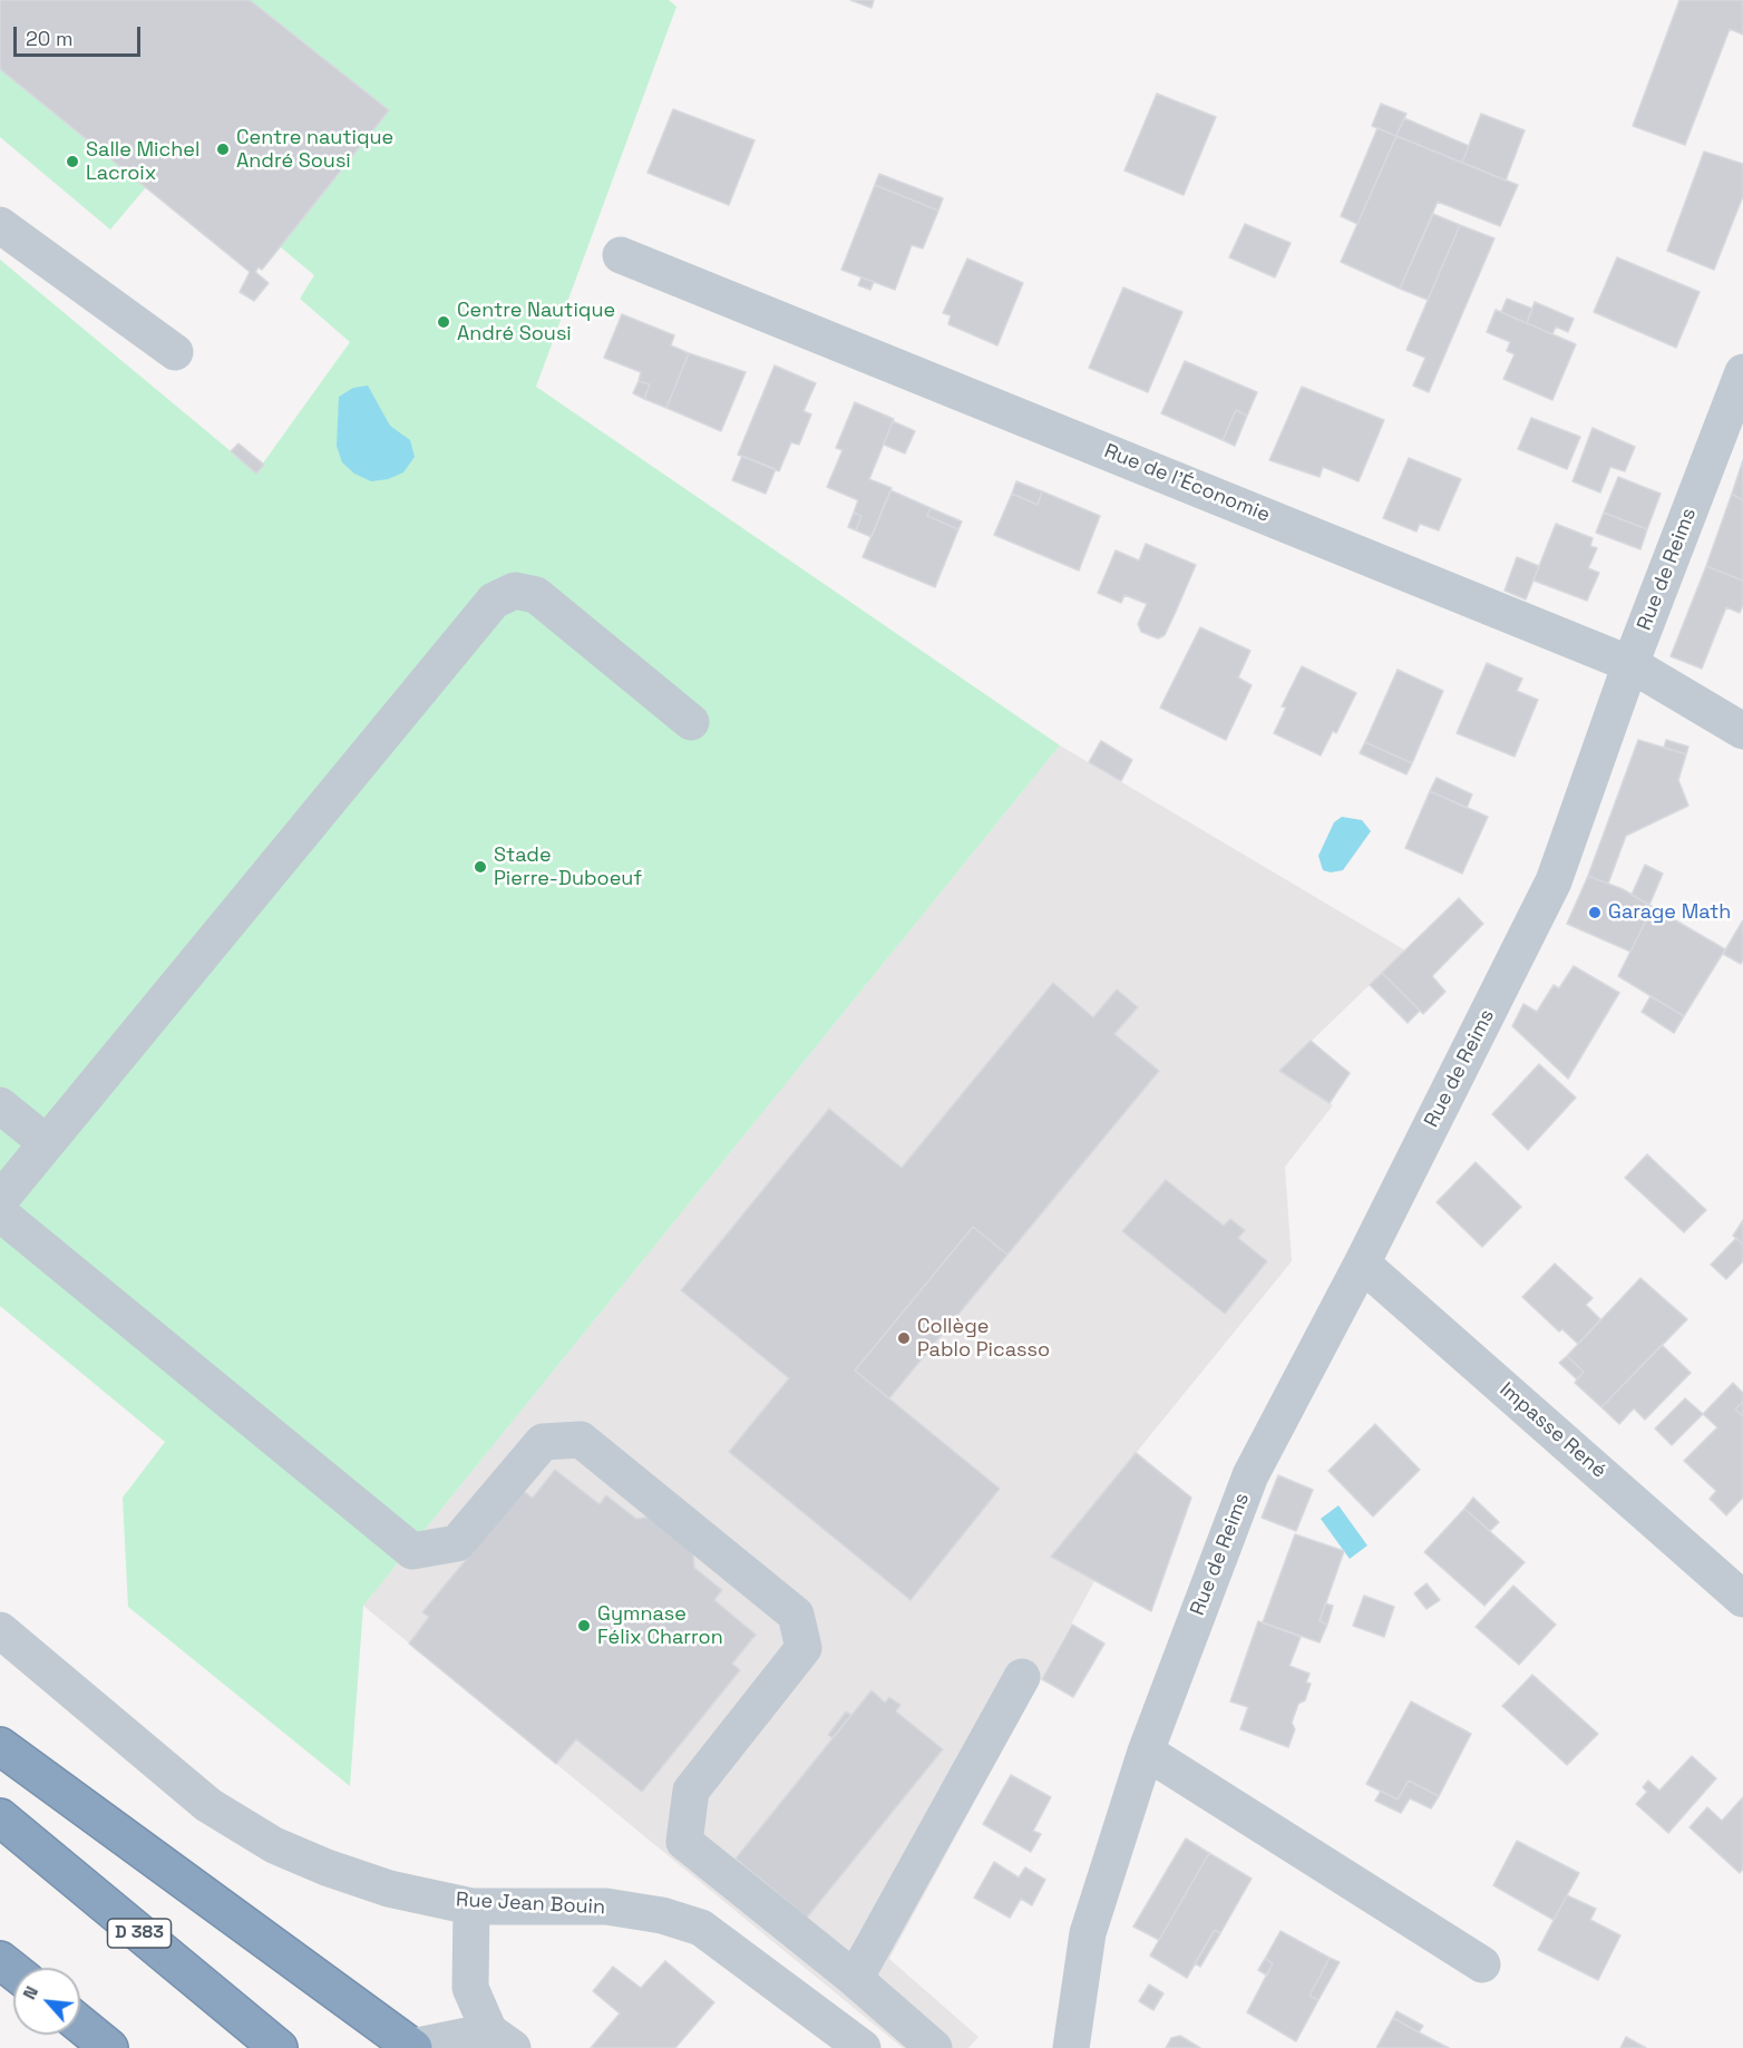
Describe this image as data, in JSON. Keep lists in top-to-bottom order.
{
  "streets": {
    "highway": ["D 383"],
    "street": [
      "Rue de l'Économie",
      "Rue de Reims",
      "Impasse René",
      "Rue Jean Bouin"
    ]
  },
  "crossings": [
    ["Rue de l'Économie", "Rue de Reims"],
    ["Rue de Reims", "Impasse René"]
  ],
  "places": [
    "Centre nautique André Sousi",
    "Salle Michel Lacroix",
    "Centre Nautique André Sousi",
    "Stade Pierre-Duboeuf",
    "Garage Math",
    "Collège Pablo Picasso",
    "Gymnase Félix Charron"
  ],
  "scale_bar": "20 m",
  "north": "top left"
}
